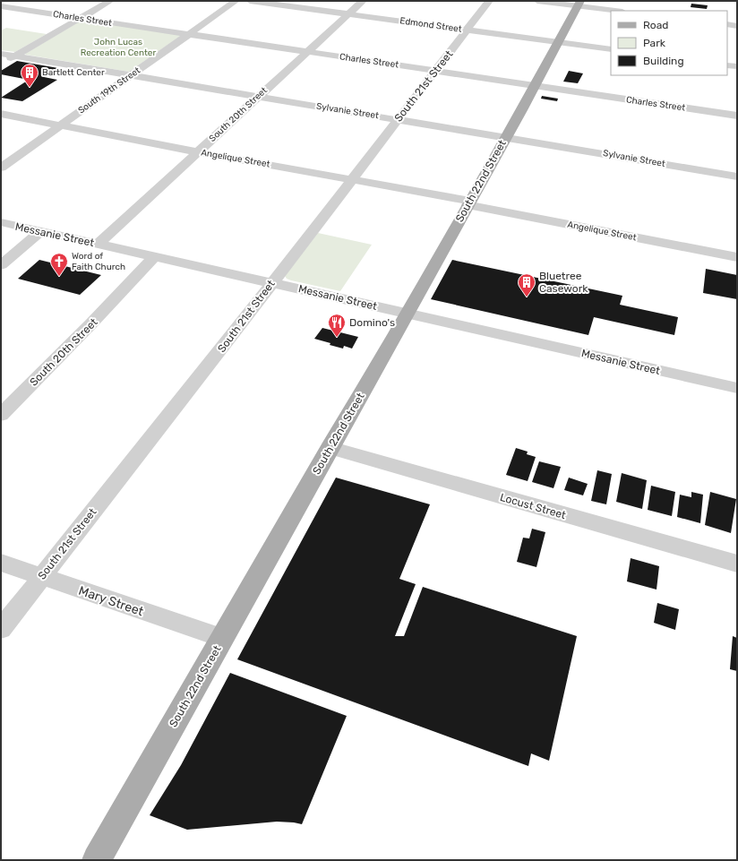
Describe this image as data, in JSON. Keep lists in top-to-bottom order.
{
  "streets": {
    "main road": ["South 22nd Street"],
    "street": [
      "Charles Street",
      "Edmond Street",
      "South 21st Street",
      "South 19th Street",
      "Sylvanie Street",
      "South 20th Street",
      "Angelique Street",
      "Messanie Street",
      "Locust Street",
      "Mary Street"
    ]
  },
  "crossings": [
    ["Charles Street", "South 21st Street"],
    ["Charles Street", "South 19th Street"],
    ["Charles Street", "South 20th Street"],
    ["Charles Street", "South 22nd Street"],
    ["Edmond Street", "South 21st Street"],
    ["Edmond Street", "South 20th Street"],
    ["Edmond Street", "South 22nd Street"],
    ["South 21st Street", "Sylvanie Street"],
    ["South 21st Street", "Angelique Street"],
    ["South 21st Street", "Messanie Street"],
    ["South 21st Street", "Mary Street"],
    ["South 19th Street", "Sylvanie Street"],
    ["South 19th Street", "Angelique Street"],
    ["Sylvanie Street", "South 20th Street"],
    ["Sylvanie Street", "South 22nd Street"],
    ["South 20th Street", "Angelique Street"],
    ["South 20th Street", "Messanie Street"],
    ["Angelique Street", "South 22nd Street"],
    ["South 22nd Street", "Messanie Street"],
    ["South 22nd Street", "Locust Street"],
    ["South 22nd Street", "Mary Street"]
  ],
  "parks": ["John Lucas Recreation Center"],
  "places": {
    "building": ["Bartlett Center", "Bluetree Casework"],
    "church": ["Word of Faith Church"],
    "restaurant": ["Domino's"]
  },
  "legend": ["Road", "Park", "Building"]
}
